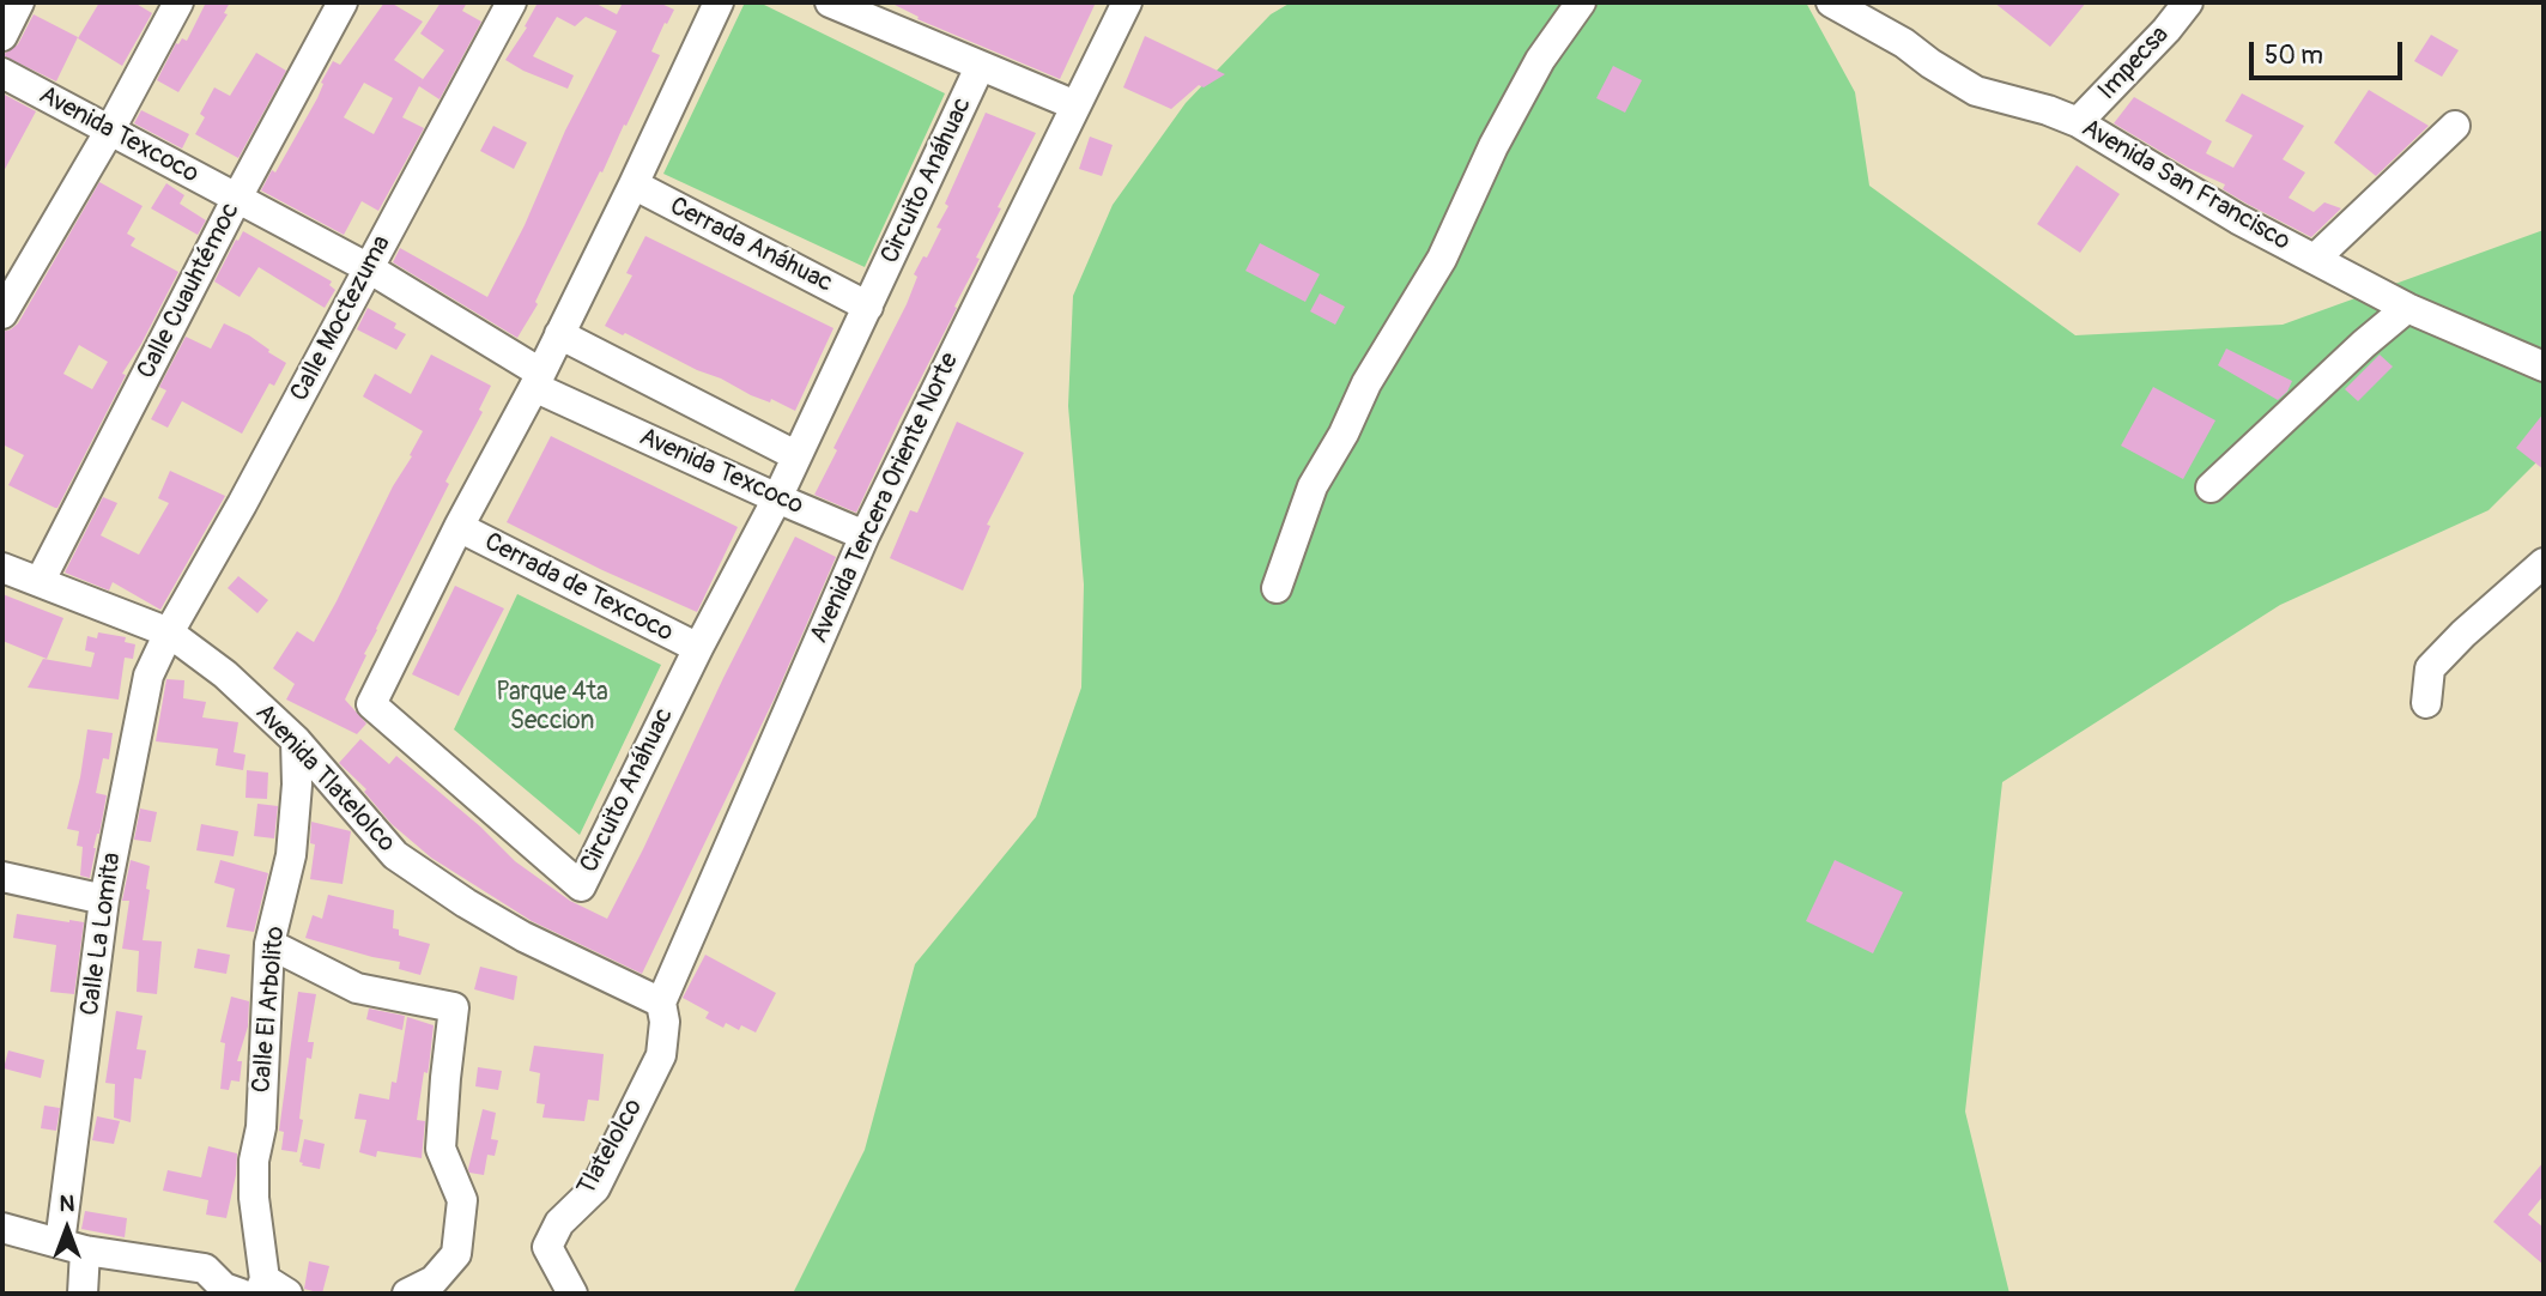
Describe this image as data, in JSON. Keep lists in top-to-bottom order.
{
  "streets": {
    "street": [
      "Impecsa",
      "Avenida Texcoco",
      "Circuito Anáhuac",
      "Avenida San Francisco",
      "Cerrada Anáhuac",
      "Calle Cuauhtémoc",
      "Calle Moctezuma",
      "Avenida Tercera Oriente Norte",
      "Cerrada de Texcoco",
      "Avenida Tlatelolco",
      "Calle La Lomita",
      "Calle El Arbolito",
      "Tlatelolco"
    ]
  },
  "crossings": [
    ["Impecsa", "Avenida San Francisco"],
    ["Avenida Texcoco", "Circuito Anáhuac"],
    ["Avenida Texcoco", "Calle Cuauhtémoc"],
    ["Avenida Texcoco", "Calle Moctezuma"],
    ["Avenida Texcoco", "Avenida Tercera Oriente Norte"],
    ["Circuito Anáhuac", "Cerrada Anáhuac"],
    ["Circuito Anáhuac", "Cerrada de Texcoco"],
    ["Calle Cuauhtémoc", "Avenida Tlatelolco"],
    ["Calle Moctezuma", "Avenida Tlatelolco"],
    ["Calle Moctezuma", "Calle La Lomita"],
    ["Avenida Tercera Oriente Norte", "Avenida Tlatelolco"],
    ["Avenida Tercera Oriente Norte", "Tlatelolco"],
    ["Avenida Tlatelolco", "Calle La Lomita"],
    ["Avenida Tlatelolco", "Calle El Arbolito"],
    ["Avenida Tlatelolco", "Tlatelolco"]
  ],
  "parks": ["Parque 4ta Seccion"],
  "scale_bar": "50 m",
  "north": "top"
}
